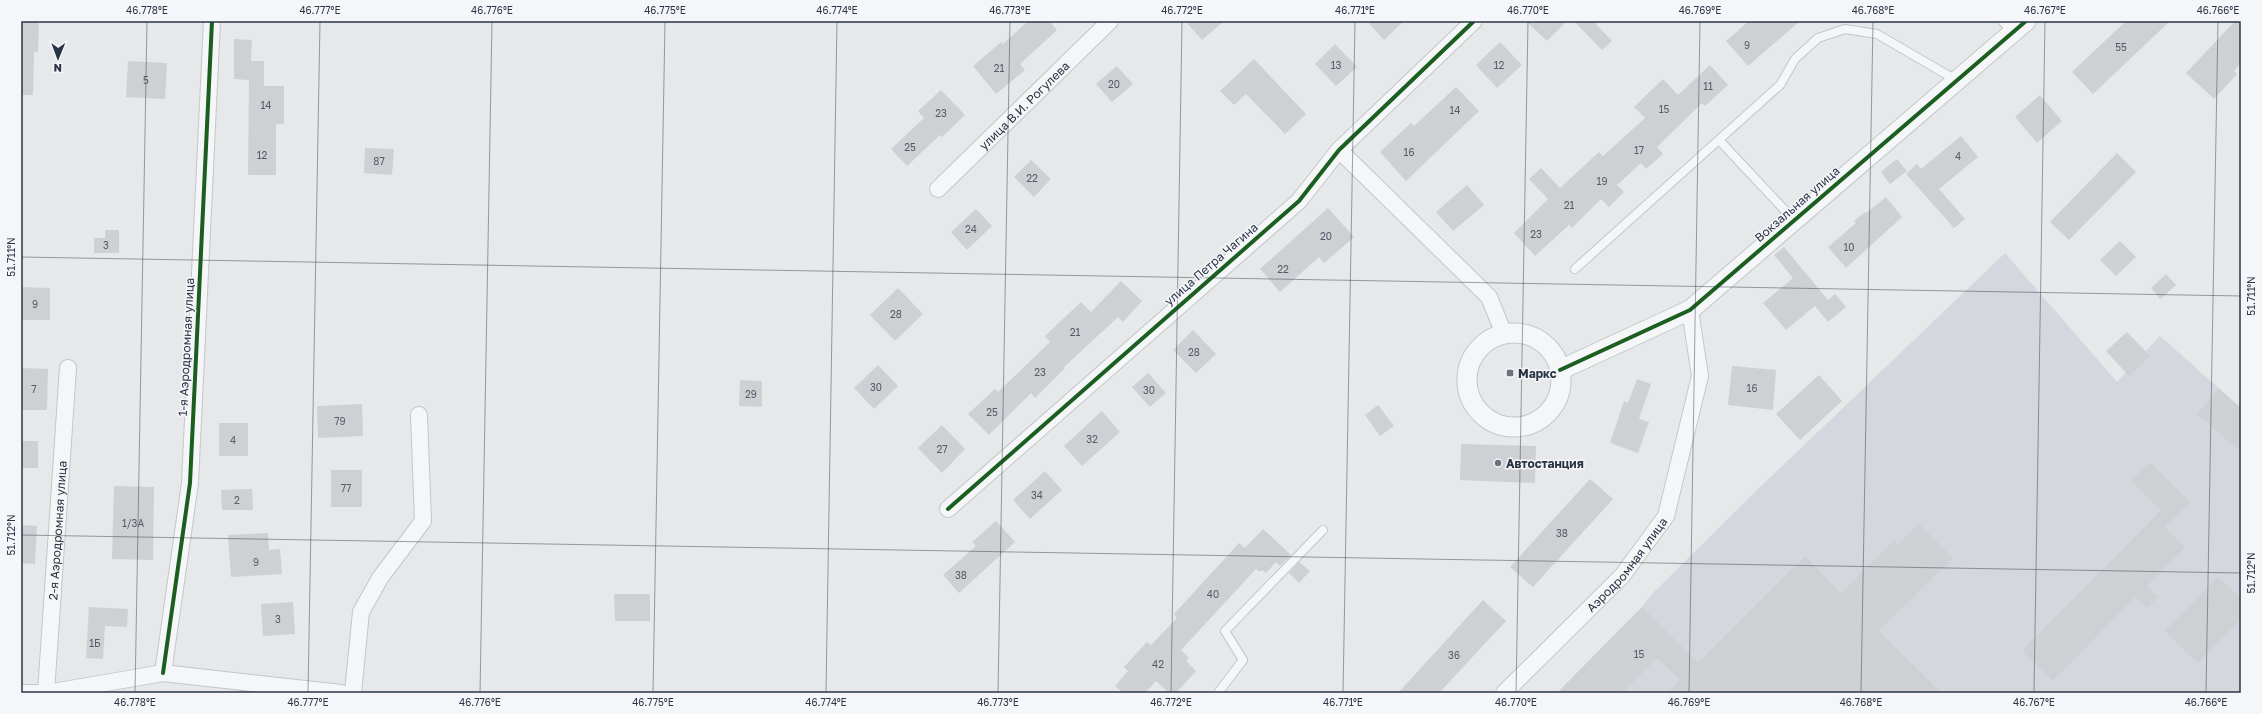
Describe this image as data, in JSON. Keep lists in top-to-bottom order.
{
  "streets": {
    "street": [
      "улица В.И. Рогулева",
      "Вокзальная улица",
      "улица Петра Чагина",
      "1-я Аэродромная улица",
      "2-я Аэродромная улица",
      "Аэродромная улица"
    ]
  },
  "crossings": [
    ["Вокзальная улица", "Аэродромная улица"]
  ],
  "places": {
    "transit": ["Маркс"],
    "other": ["Автостанция"]
  },
  "house_numbers": [
    "9",
    "55",
    "13",
    "12",
    "21",
    "5",
    "20",
    "11",
    "14",
    "15",
    "14",
    "23",
    "25",
    "17",
    "16",
    "12",
    "4",
    "87",
    "22",
    "19",
    "21",
    "24",
    "23",
    "20",
    "3",
    "10",
    "22",
    "9",
    "28",
    "21",
    "28",
    "23",
    "30",
    "16",
    "7",
    "30",
    "29",
    "25",
    "79",
    "32",
    "4",
    "27",
    "77",
    "34",
    "2",
    "1/3А",
    "38",
    "9",
    "38",
    "40",
    "3",
    "1Б",
    "15",
    "36",
    "42"
  ],
  "north": "bottom",
  "coordinates": [
    "46.778°E",
    "46.777°E",
    "46.776°E",
    "46.775°E",
    "46.774°E",
    "46.773°E",
    "46.772°E",
    "46.771°E",
    "46.770°E",
    "46.769°E",
    "46.768°E",
    "46.767°E",
    "46.766°E",
    "51.711°N",
    "51.712°N"
  ]
}
